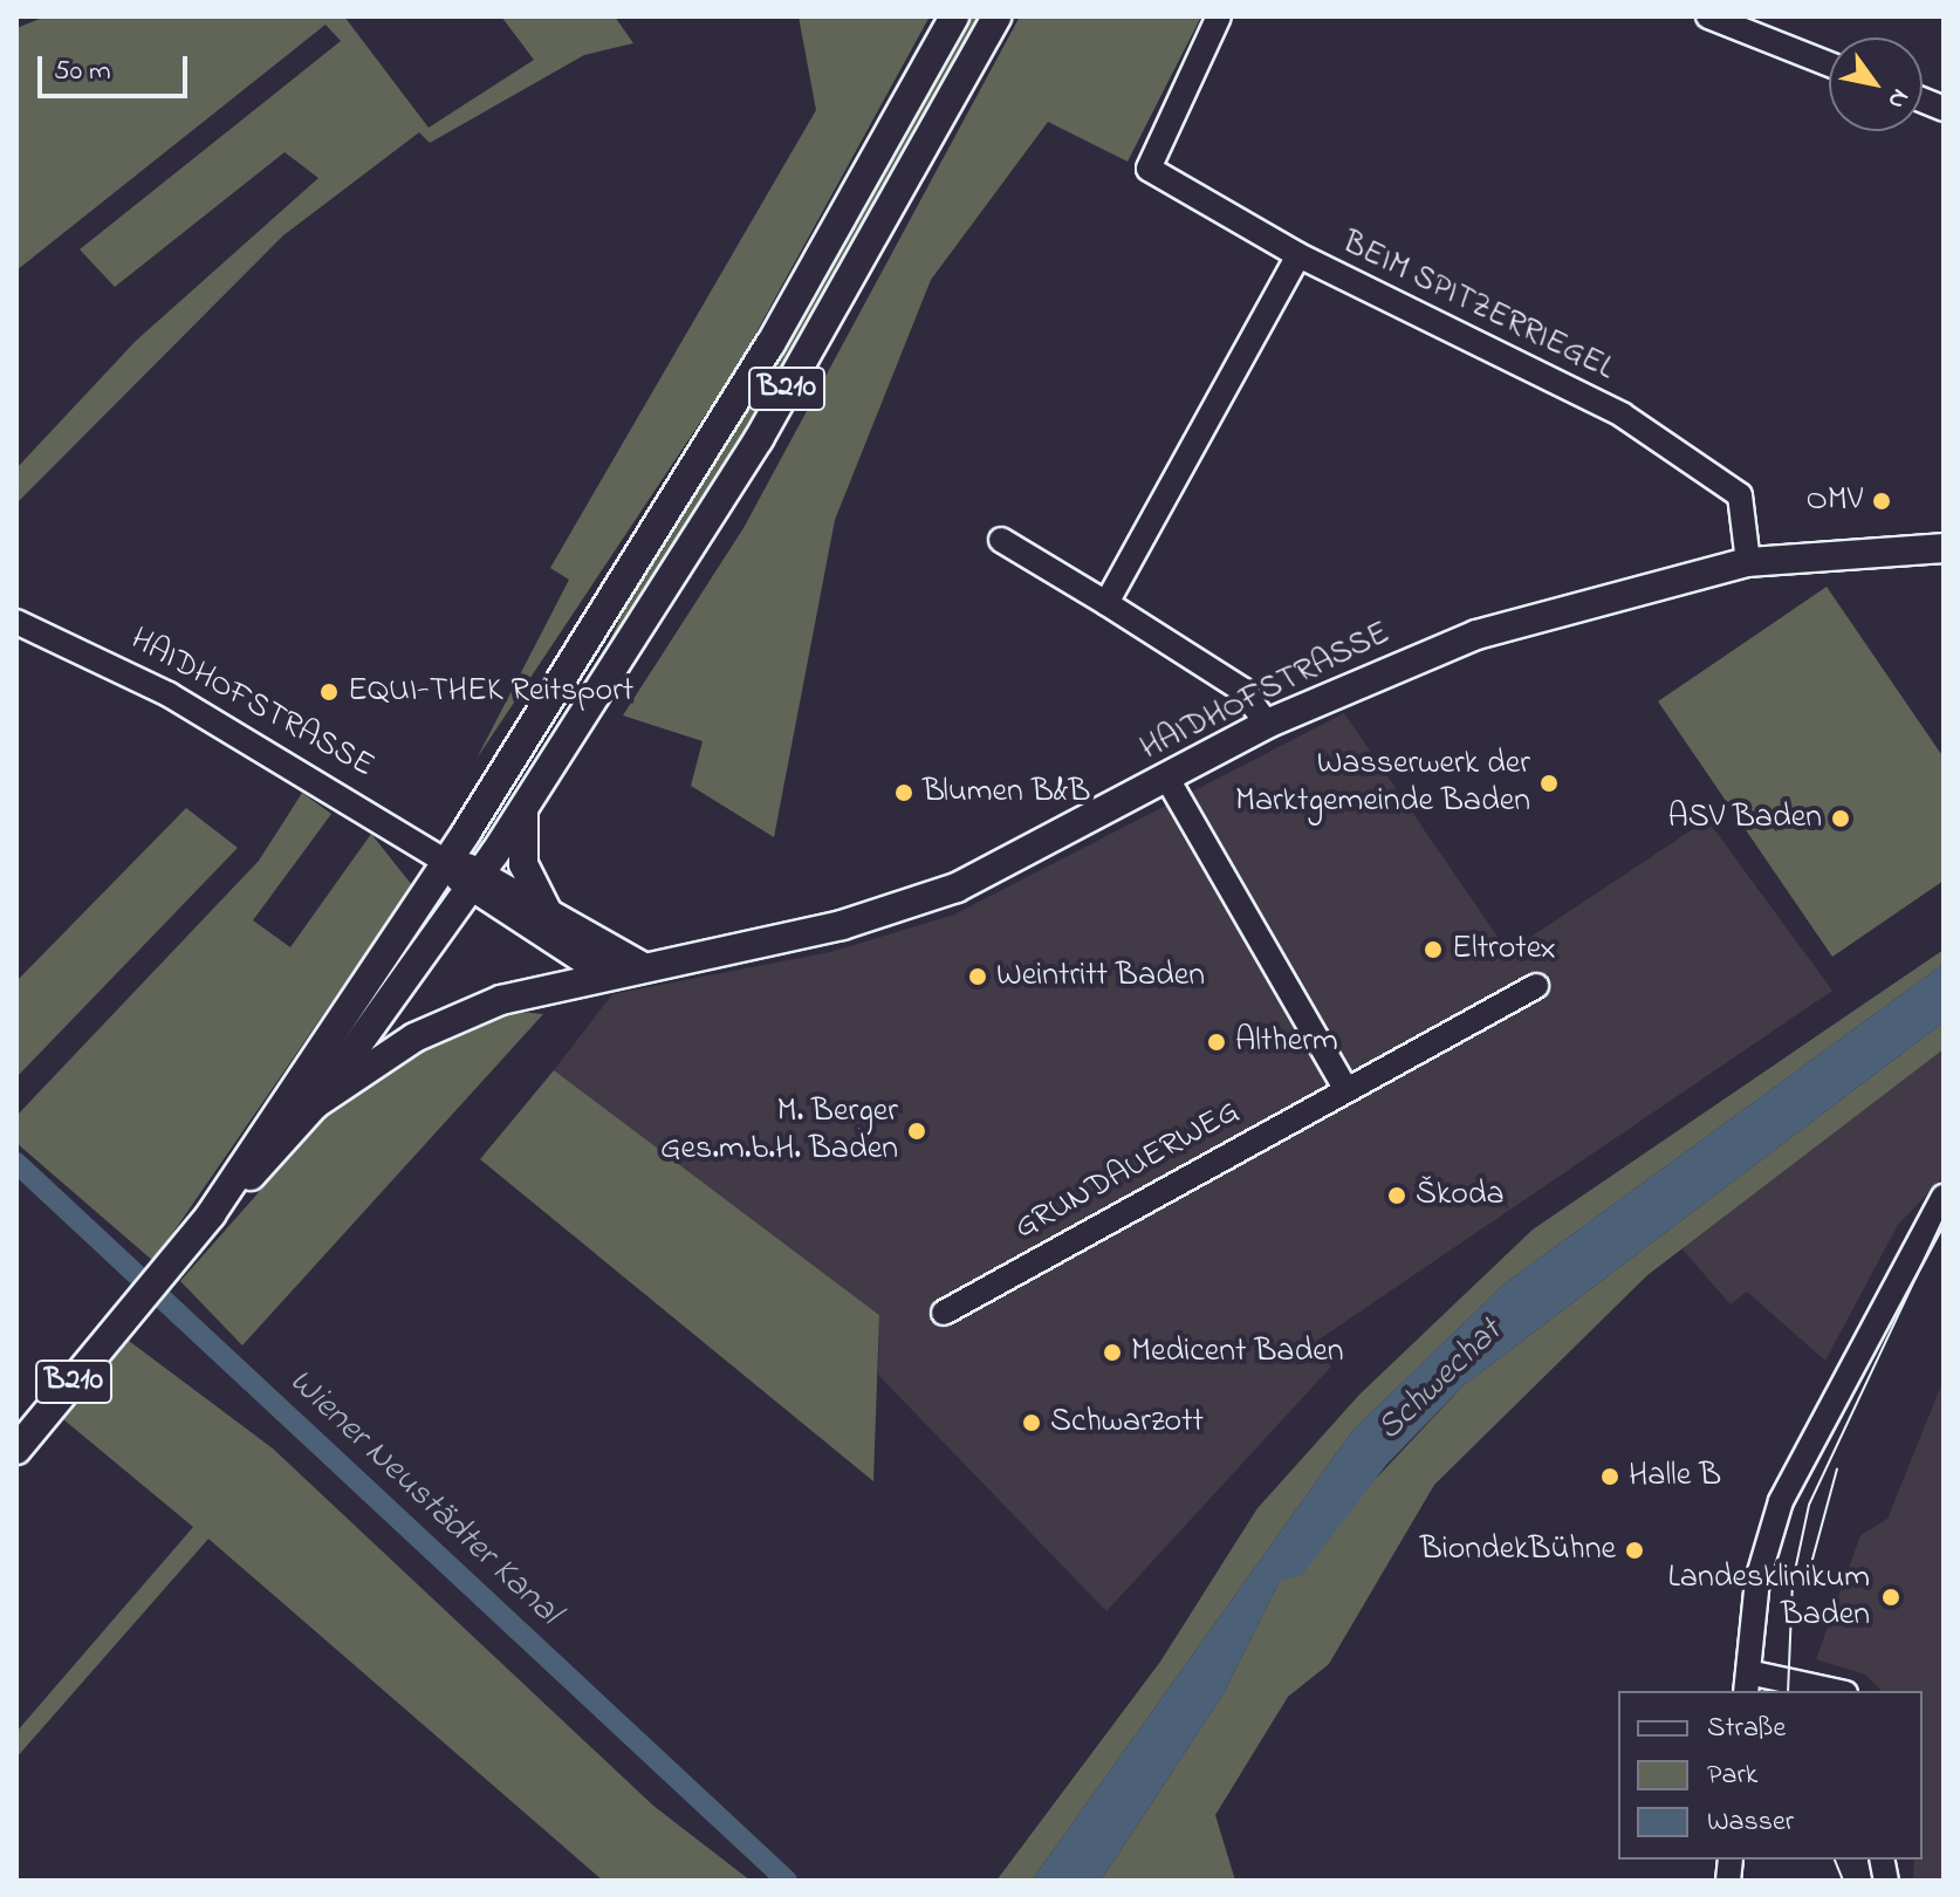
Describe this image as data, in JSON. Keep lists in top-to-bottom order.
{
  "streets": {
    "main road": ["B210", "HAIDHOFSTRASSE"],
    "street": ["BEIM SPITZERRIEGEL", "GRUNDAUERWEG"]
  },
  "crossings": [
    ["BEIM SPITZERRIEGEL", "HAIDHOFSTRASSE"],
    ["B210", "HAIDHOFSTRASSE"]
  ],
  "water": ["Schwechat", "Wiener Neustädter Kanal"],
  "places": [
    "OMV",
    "EQUI-THEK Reitsport",
    "Wasserwerk der Marktgemeinde Baden",
    "Blumen B&B",
    "ASV Baden",
    "Eltrotex",
    "Weintritt Baden",
    "Altherm",
    "M. Berger Ges.m.b.H. Baden",
    "Škoda",
    "Medicent Baden",
    "Schwarzott",
    "Halle B",
    "BiondekBühne",
    "Landesklinikum Baden"
  ],
  "legend": ["Straße", "Park", "Wasser"],
  "scale_bar": "50 m",
  "north": "bottom right"
}
